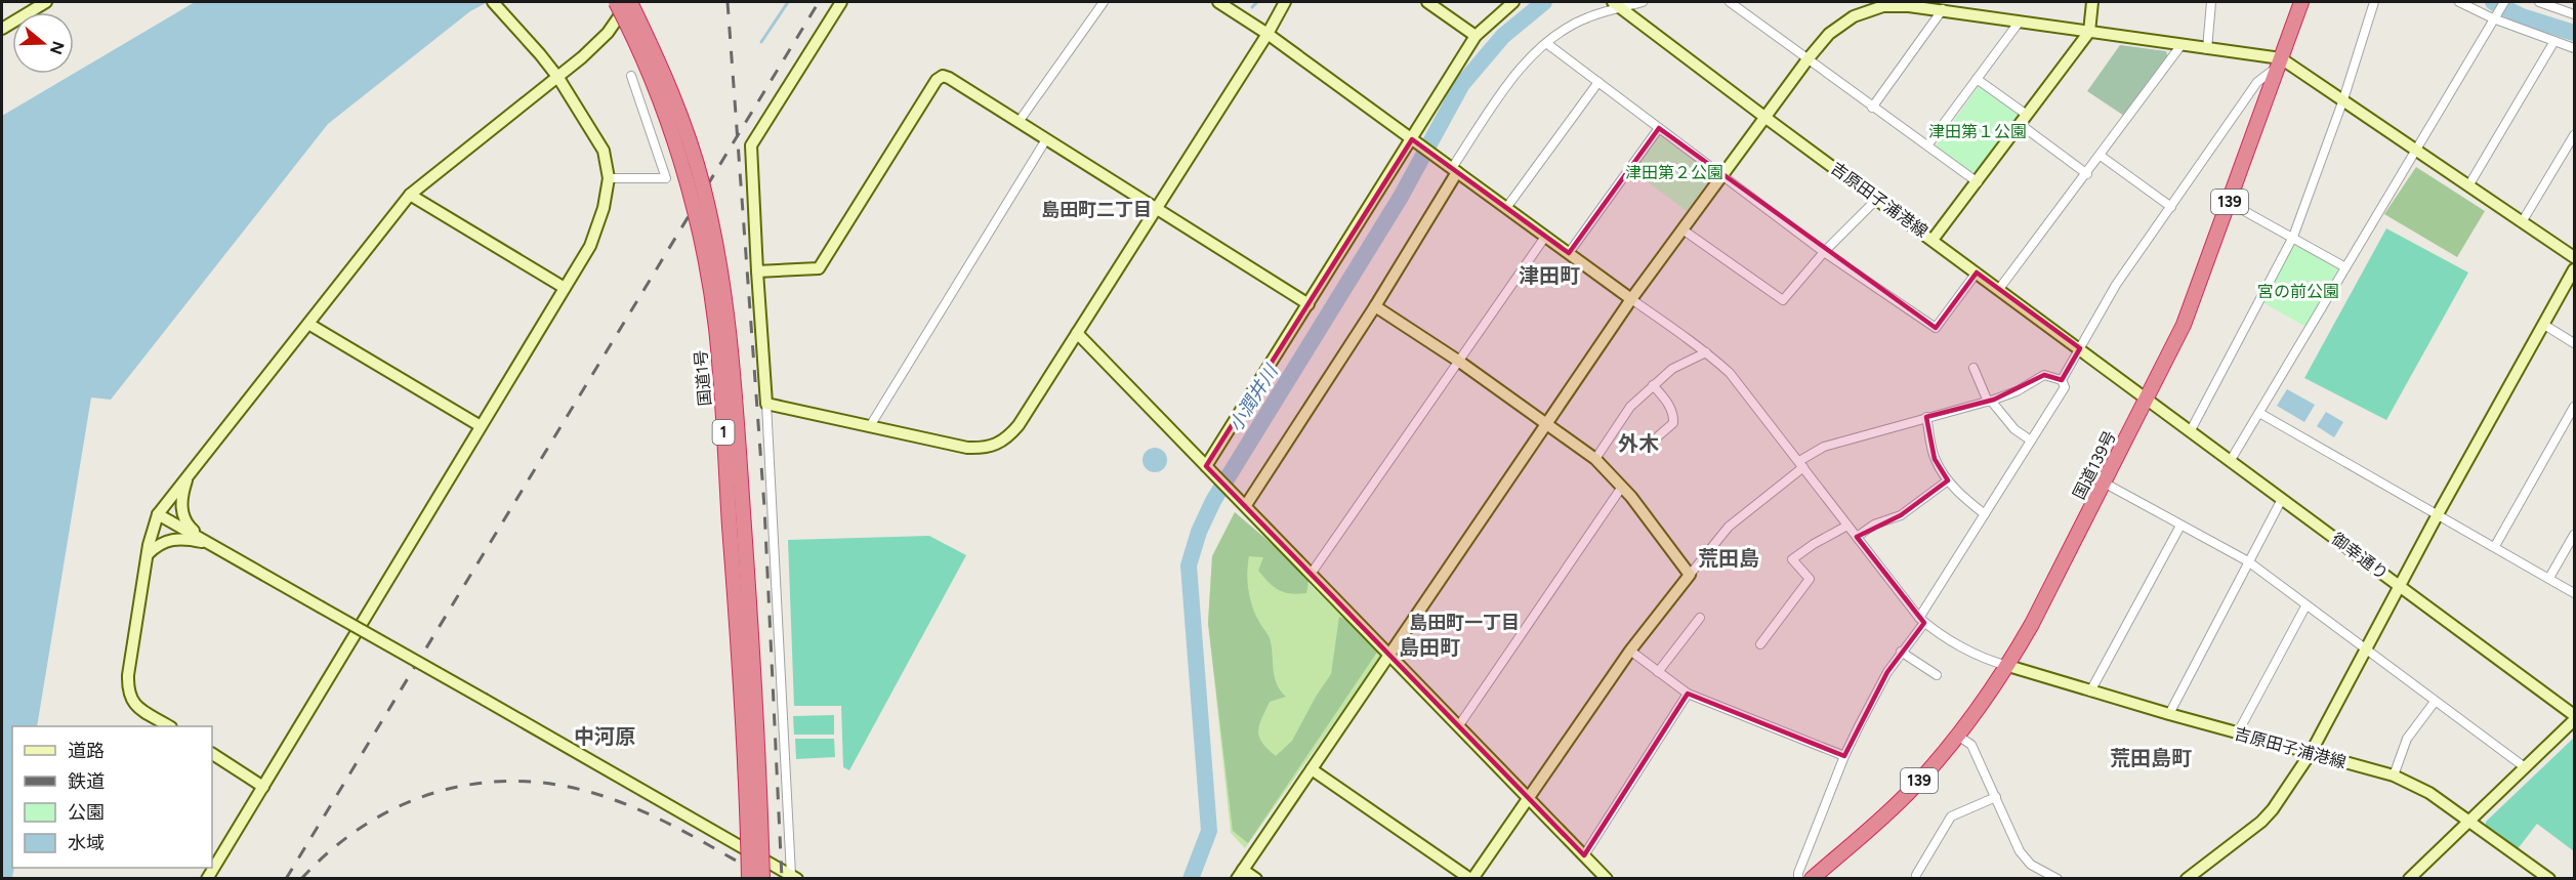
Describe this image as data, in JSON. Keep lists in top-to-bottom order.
{
  "streets": {
    "highway": [
      "139",
      "国道1号",
      "1",
      "国道139号"
    ],
    "street": ["吉原田子浦港線", "御幸通り"]
  },
  "crossings": [
    ["吉原田子浦港線", "国道139号"],
    ["吉原田子浦港線", "御幸通り"],
    ["国道139号", "御幸通り"]
  ],
  "districts": [
    "島田町二丁目",
    "津田町",
    "外木",
    "荒田島",
    "島田町一丁目",
    "島田町",
    "中河原",
    "荒田島町"
  ],
  "water": ["小潤井川"],
  "parks": ["津田第１公園", "津田第２公園", "宮の前公園"],
  "legend": [
    "道路",
    "鉄道",
    "公園",
    "水域"
  ],
  "north": "right"
}
